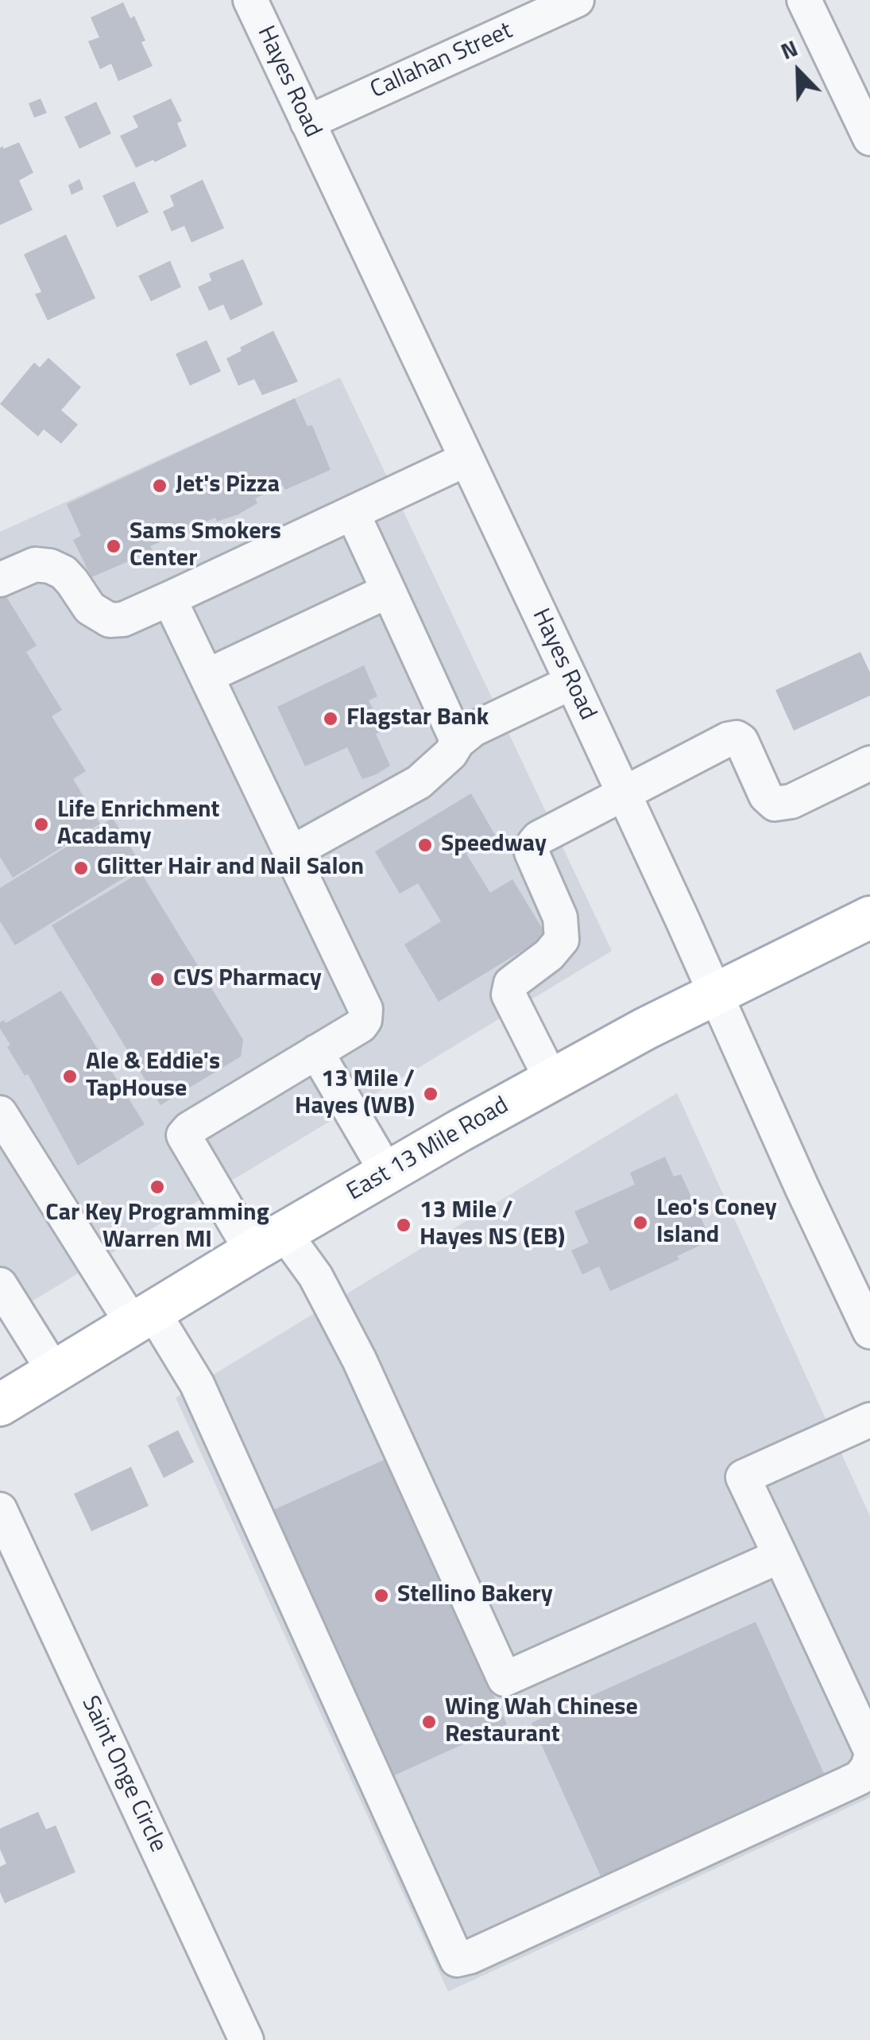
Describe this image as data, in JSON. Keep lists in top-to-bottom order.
{
  "streets": {
    "main road": ["East 13 Mile Road"],
    "street": ["Callahan Street", "Hayes Road", "Saint Onge Circle"]
  },
  "crossings": [
    ["Callahan Street", "Hayes Road"],
    ["Hayes Road", "East 13 Mile Road"]
  ],
  "places": [
    "Jet's Pizza",
    "Sams Smokers Center",
    "Flagstar Bank",
    "Life Enrichment Acadamy",
    "Speedway",
    "Glitter Hair and Nail Salon",
    "CVS Pharmacy",
    "Ale & Eddie's TapHouse",
    "13 Mile / Hayes (WB)",
    "Car Key Programming Warren MI",
    "Leo's Coney Island",
    "13 Mile / Hayes NS (EB)",
    "Stellino Bakery",
    "Wing Wah Chinese Restaurant"
  ],
  "north": "top left"
}
